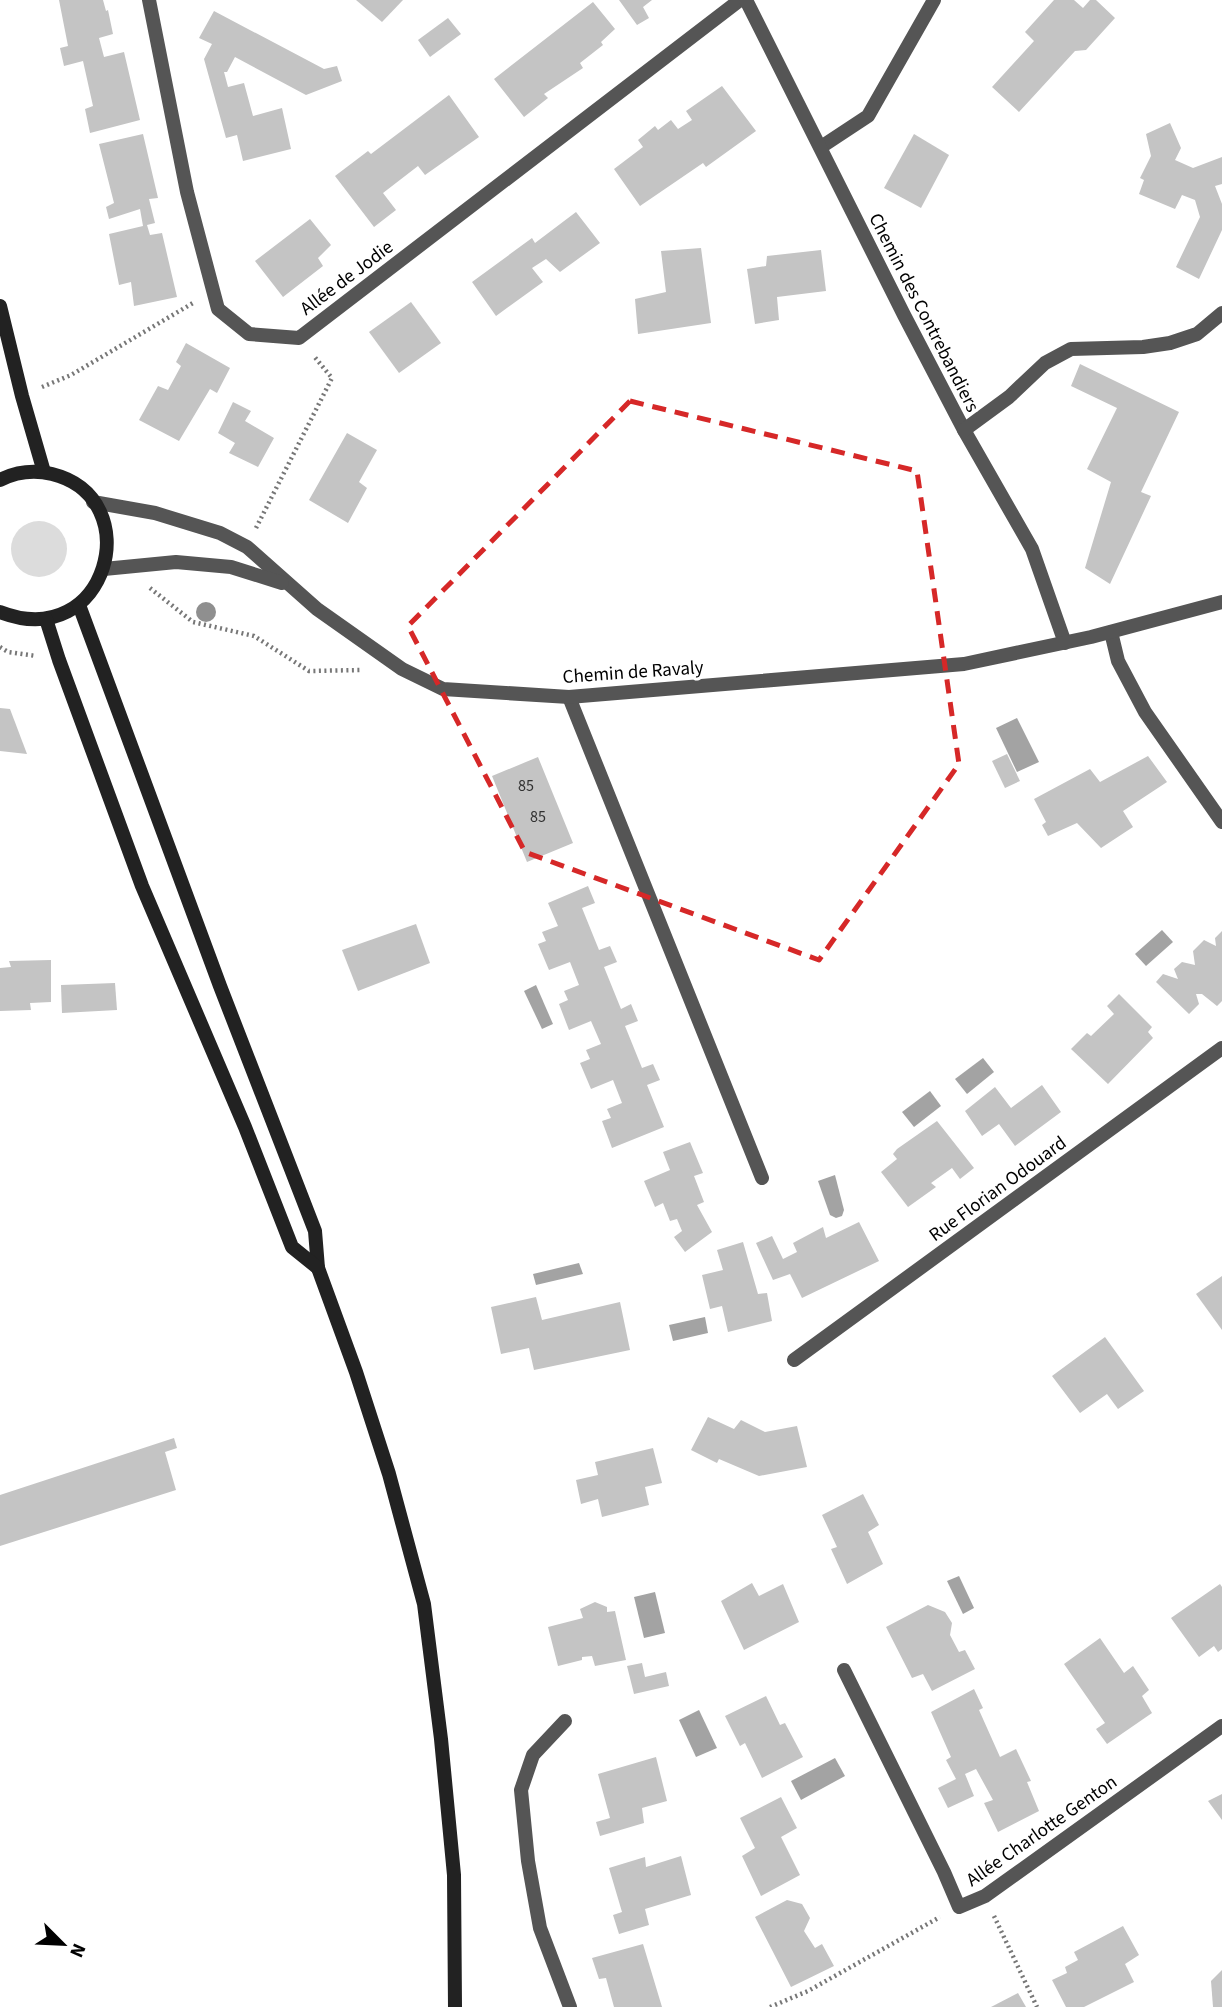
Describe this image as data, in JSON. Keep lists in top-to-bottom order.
{
  "streets": {
    "street": [
      "Allée de Jodie",
      "Chemin des Contrebandiers",
      "Chemin de Ravaly",
      "Rue Florian Odouard",
      "Allée Charlotte Genton"
    ]
  },
  "crossings": [
    ["Chemin des Contrebandiers", "Chemin de Ravaly"]
  ],
  "house_numbers": ["85", "85"],
  "north": "bottom right"
}
